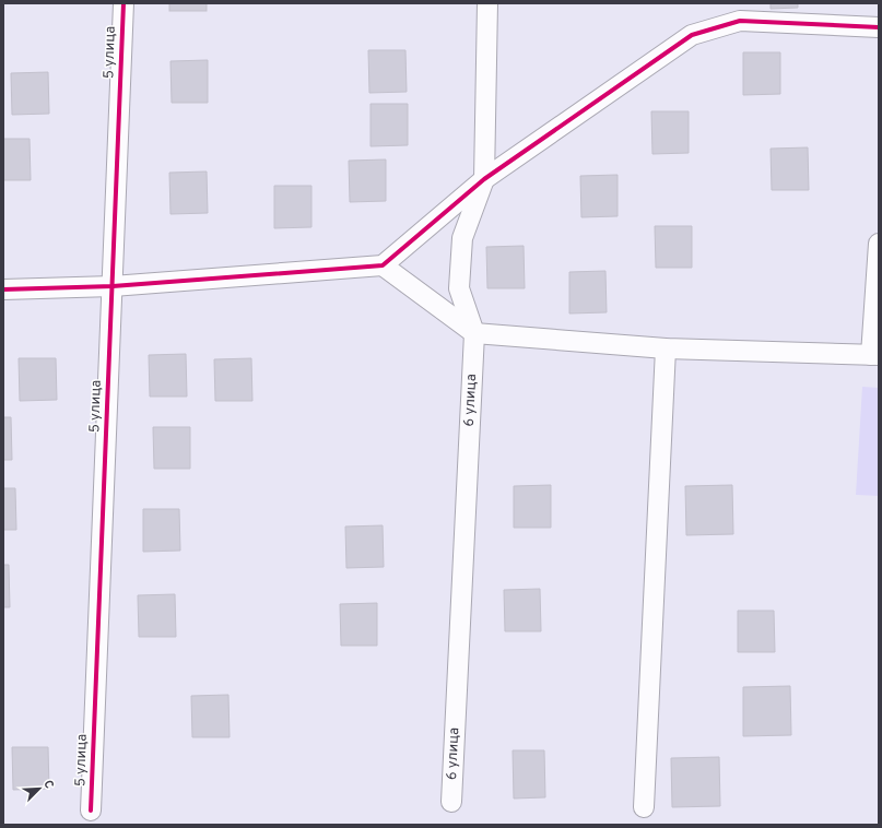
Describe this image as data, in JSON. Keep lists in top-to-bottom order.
{
  "streets": {
    "street": ["5 улица", "6 улица"]
  },
  "north": "top right"
}
